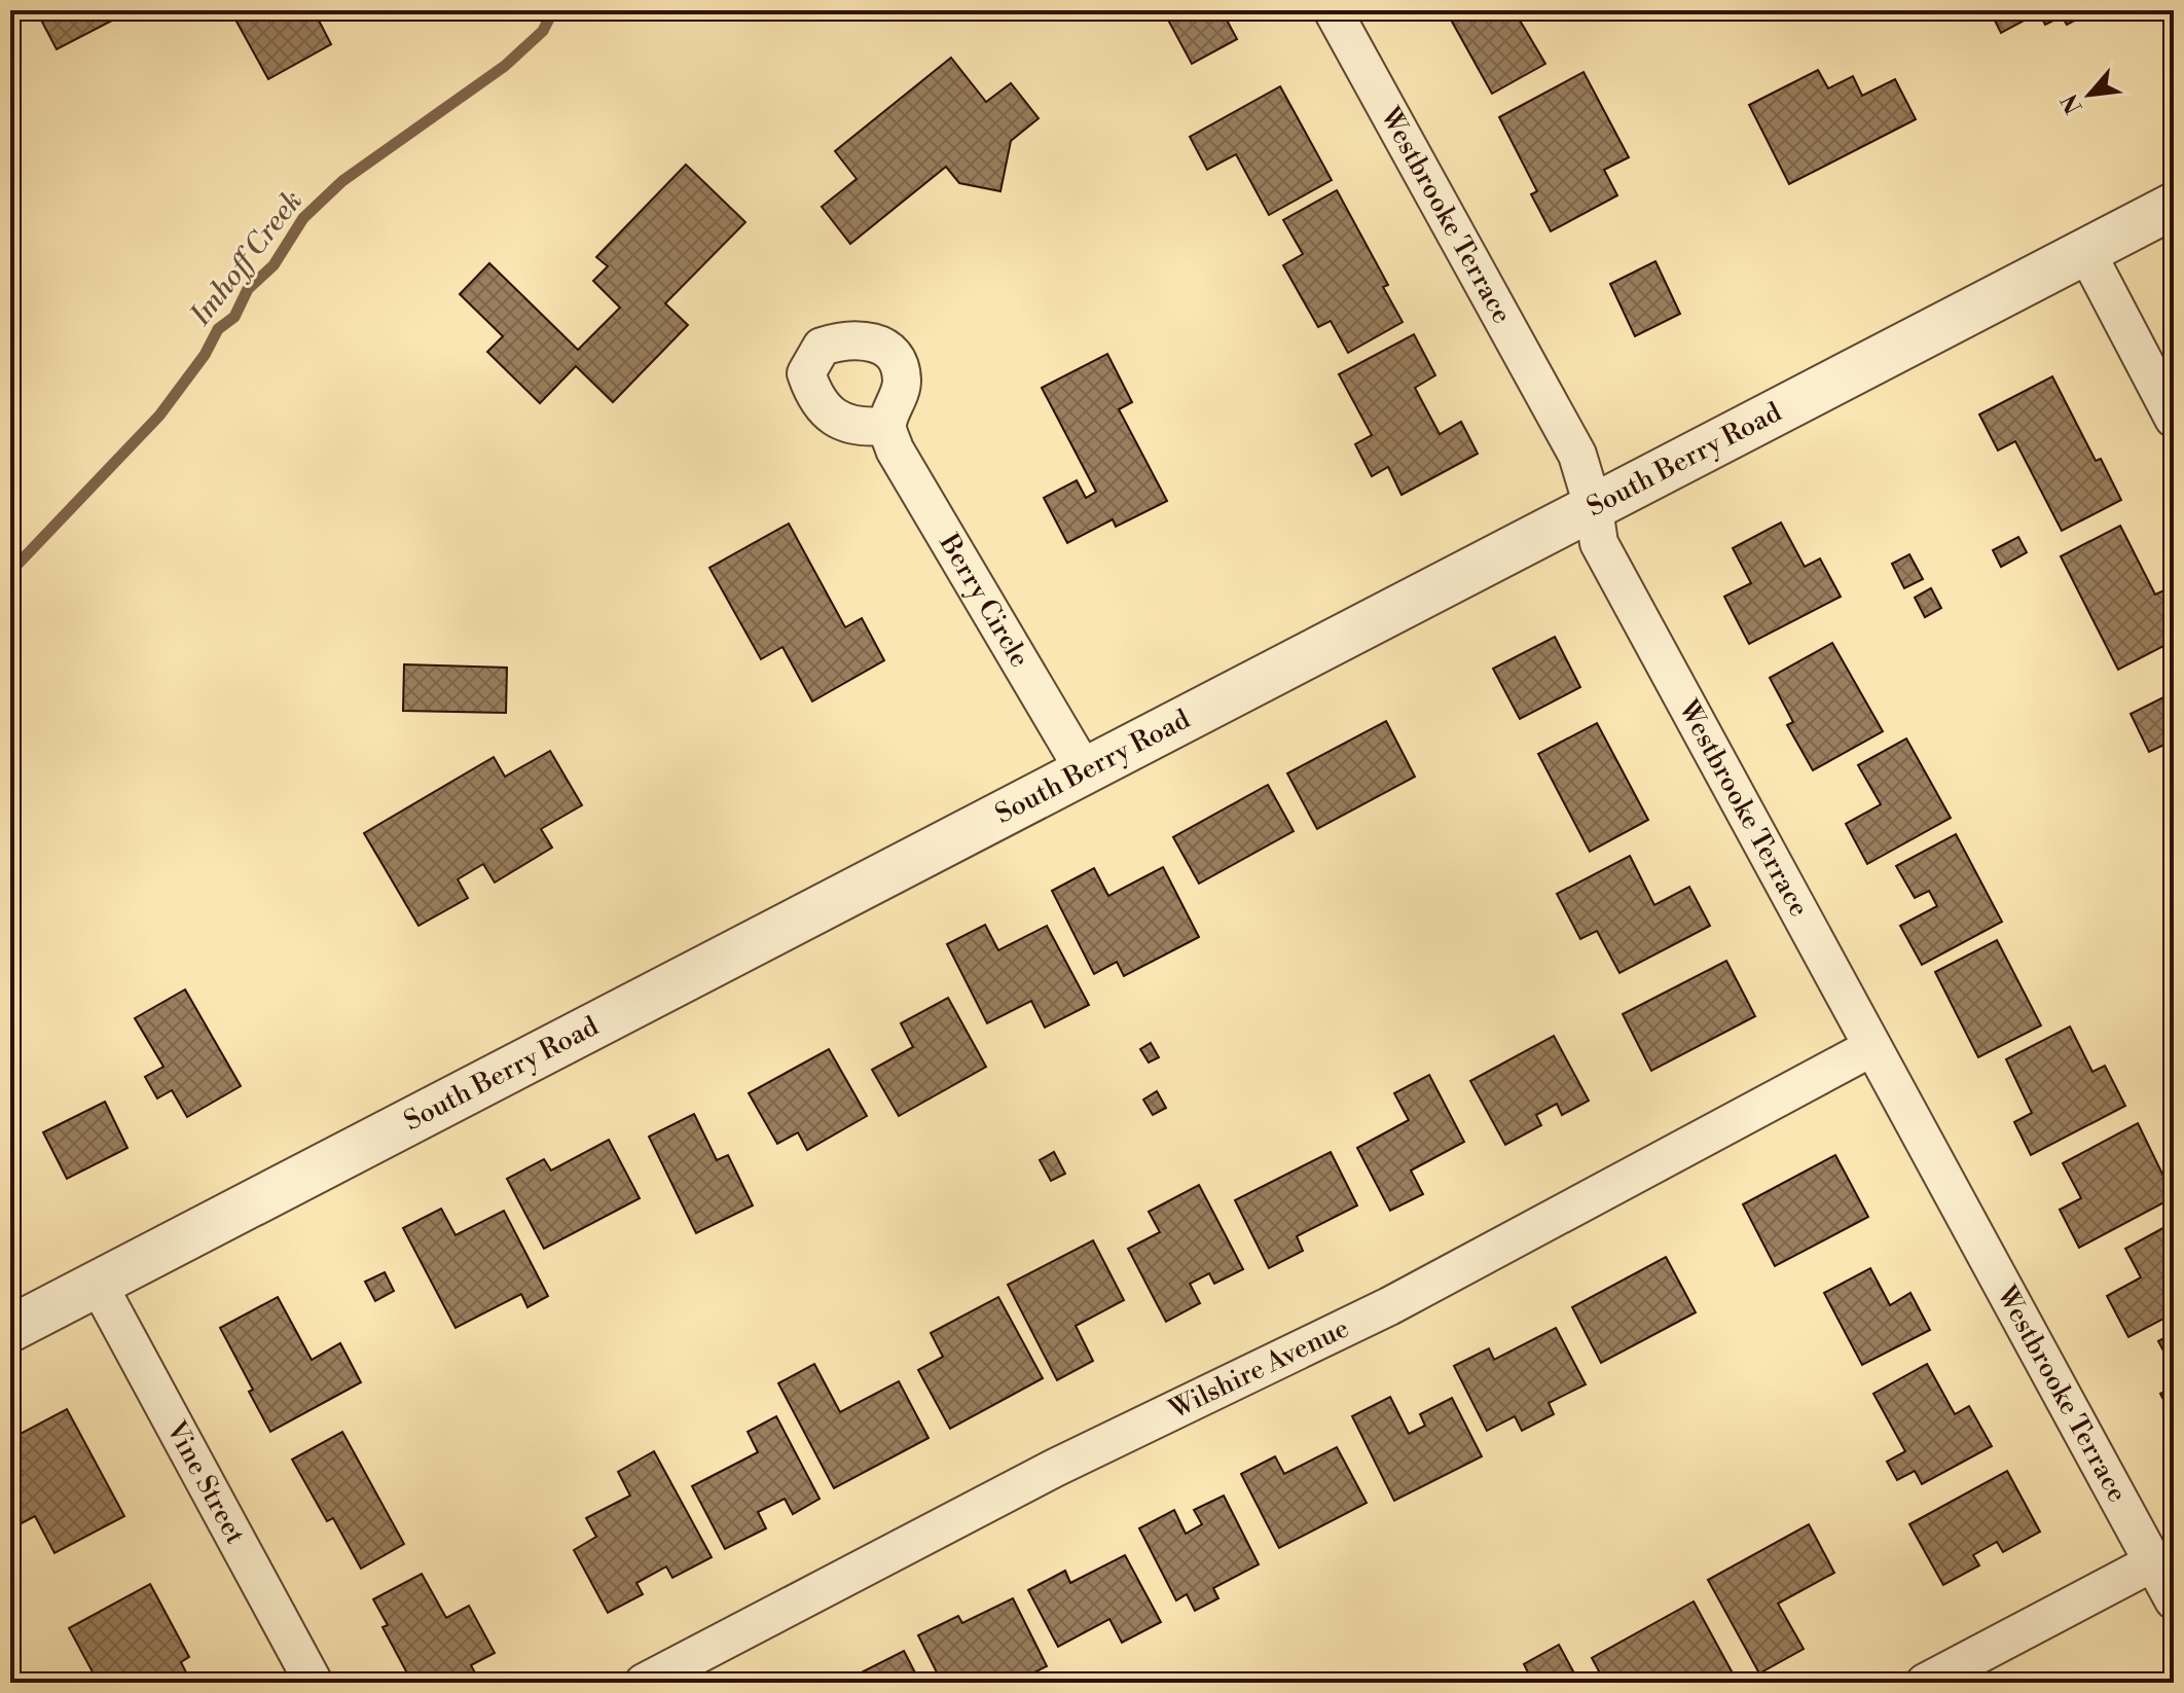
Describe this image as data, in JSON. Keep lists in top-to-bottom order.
{
  "streets": {
    "street": [
      "Westbrooke Terrace",
      "South Berry Road",
      "Berry Circle",
      "Wilshire Avenue",
      "Vine Street"
    ]
  },
  "crossings": [
    ["Westbrooke Terrace", "South Berry Road"],
    ["Westbrooke Terrace", "Wilshire Avenue"],
    ["South Berry Road", "Berry Circle"],
    ["South Berry Road", "Vine Street"]
  ],
  "water": ["Imhoff Creek"],
  "north": "bottom left"
}
